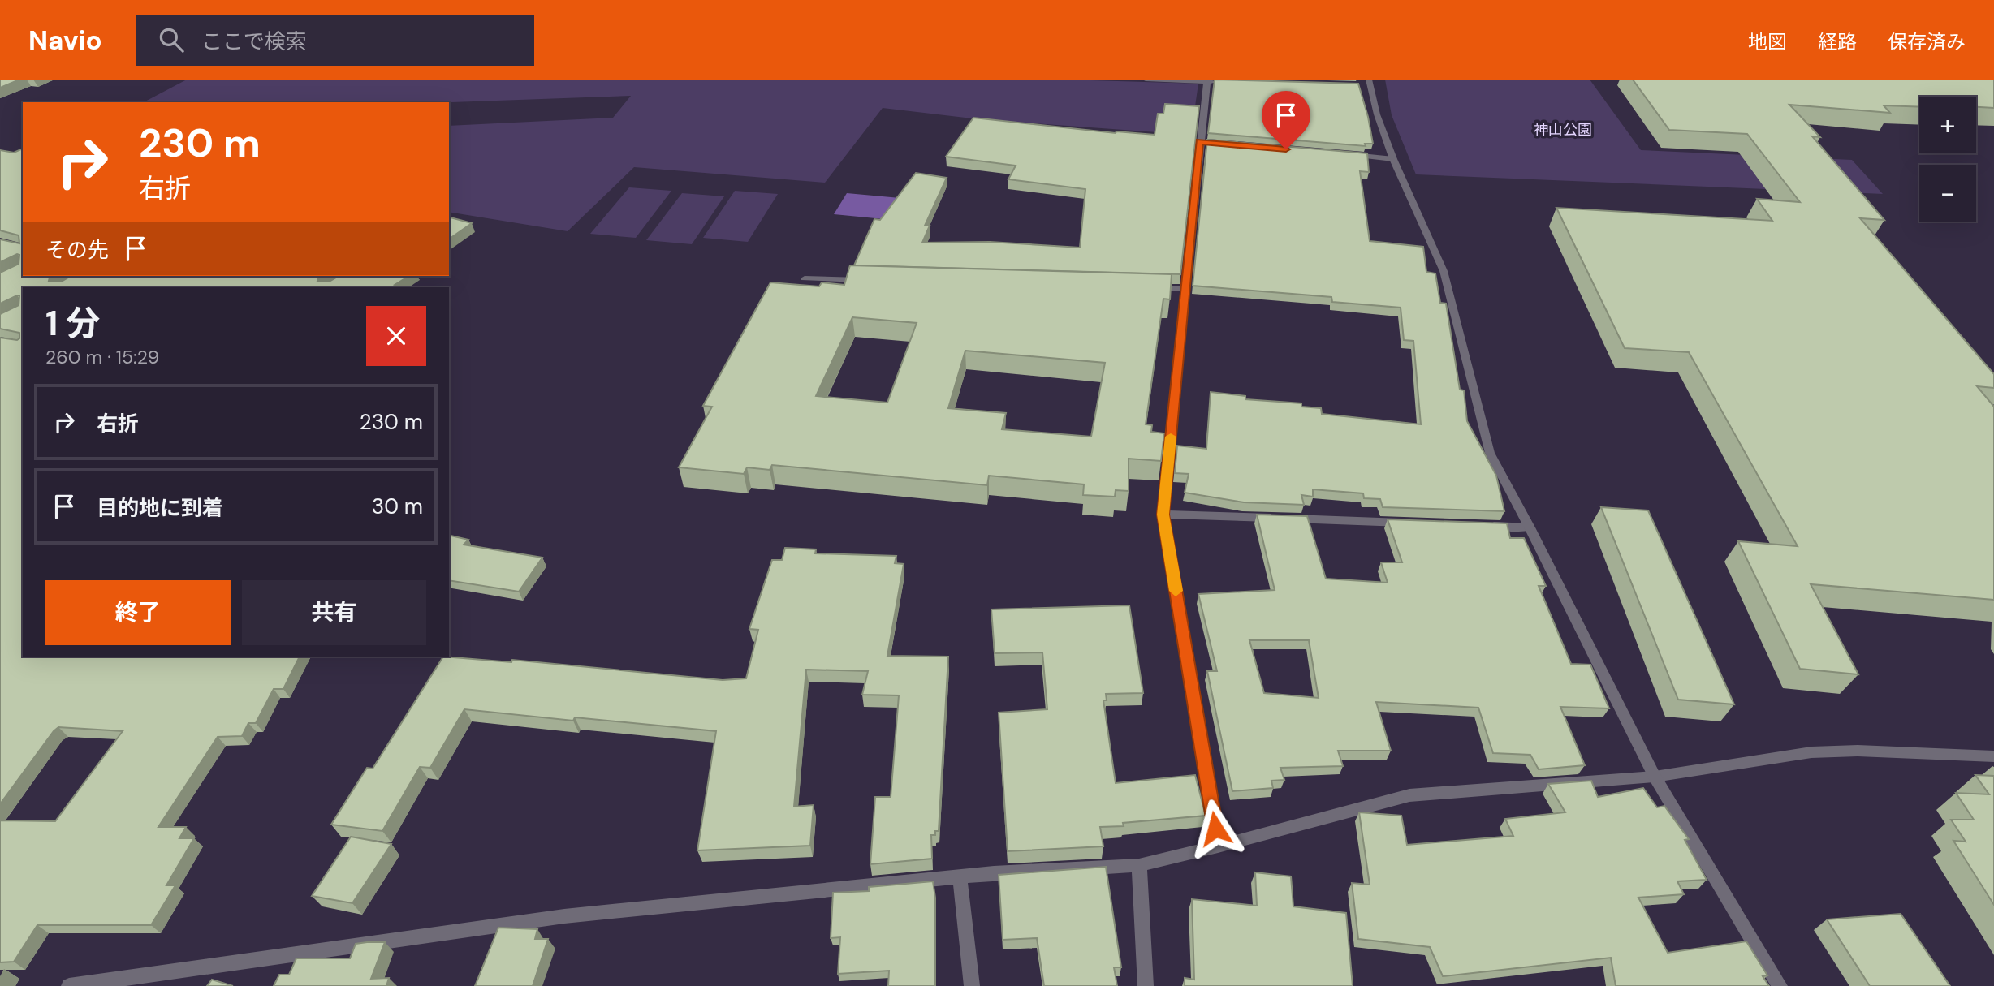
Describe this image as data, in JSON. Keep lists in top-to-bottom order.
{
  "parks": ["神山公園"],
  "page": {
    "header": "Navio",
    "search": "ここで検索",
    "nav": ["地図", "経路", "保存済み"],
    "map_buttons": ["+", "−"],
    "turn": ["230 m", "右折"],
    "then": "その先",
    "heading": ["1 分", "260 m · 15:29"],
    "list": [
      {
        "name": "右折",
        "value": "230 m"
      },
      {
        "name": "目的地に到着",
        "value": "30 m"
      }
    ],
    "buttons": ["終了", "共有"]
  }
}
